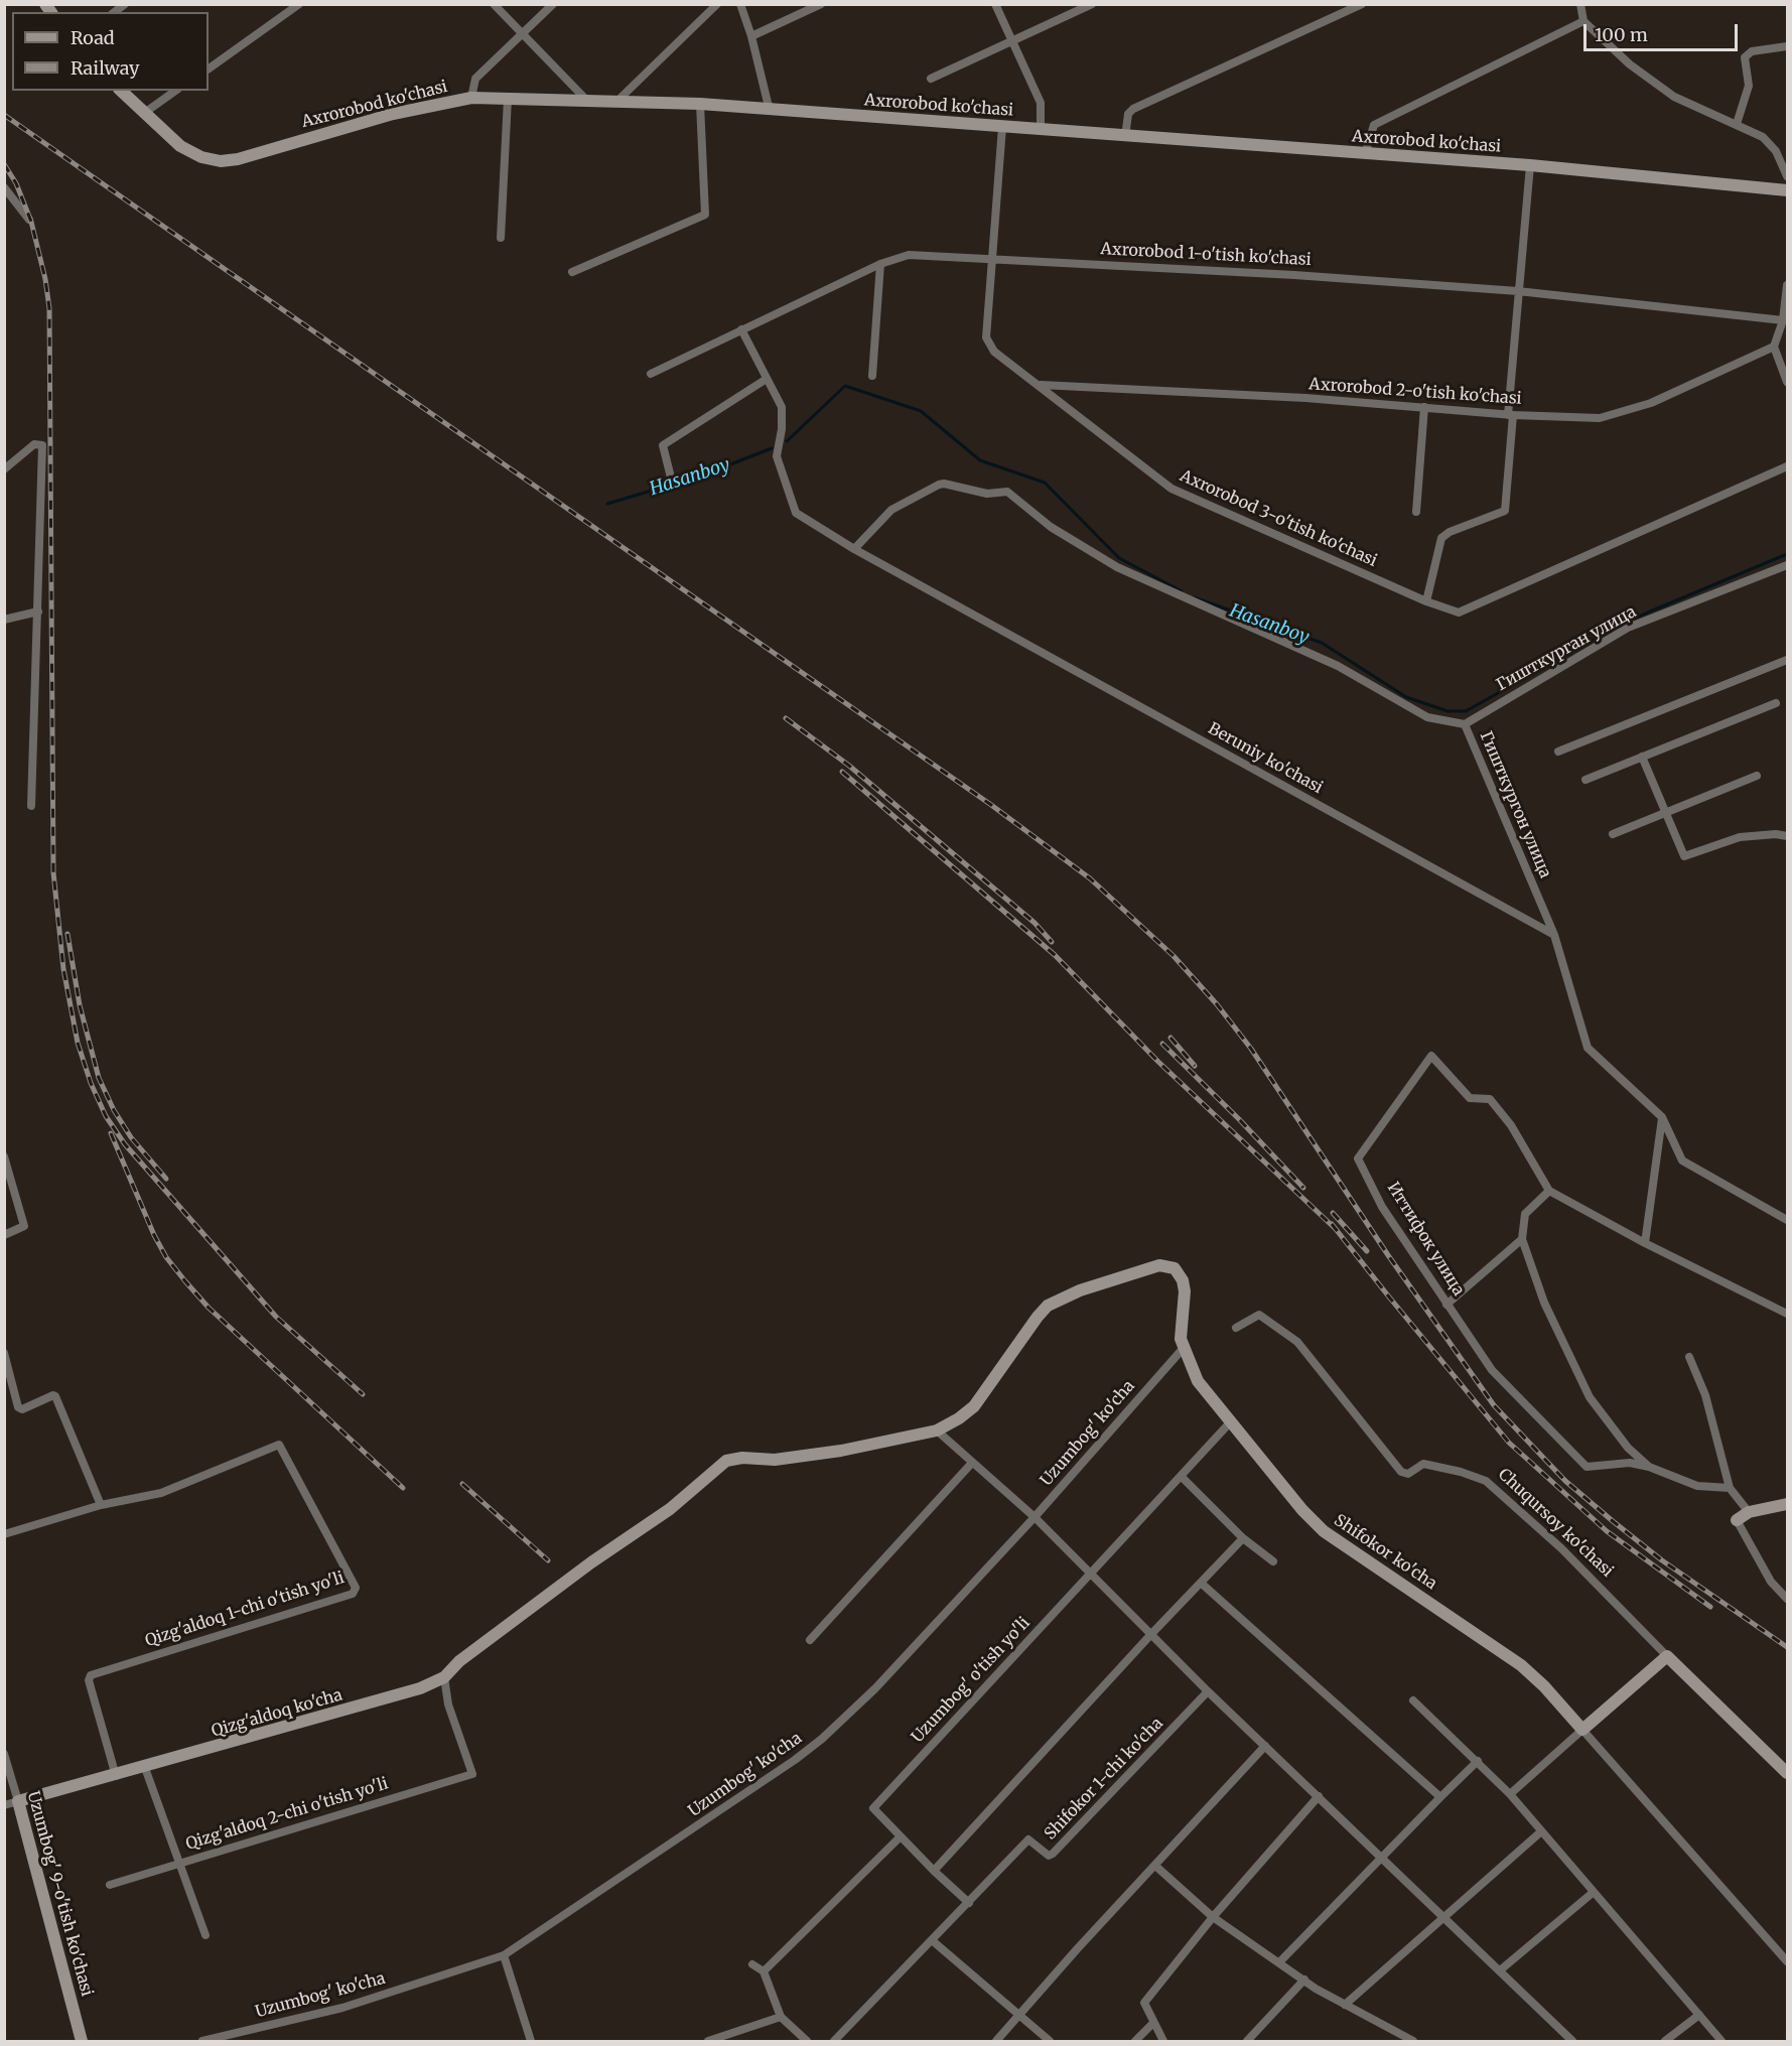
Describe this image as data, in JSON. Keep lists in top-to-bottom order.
{
  "streets": {
    "street": [
      "Axrorobod ko'chasi",
      "Axrorobod 1-o'tish ko'chasi",
      "Axrorobod 2-o'tish ko'chasi",
      "Axrorobod 3-o'tish ko'chasi",
      "Гишткурган улица",
      "Beruniy ko'chasi",
      "Гишткургон улица",
      "Иттифок улица",
      "Uzumbog' ko'cha",
      "Chuqursoy ko'chasi",
      "Shifokor ko'cha",
      "Qizg'aldoq 1-chi o'tish yo'li",
      "Uzumbog' o'tish yo'li",
      "Qizg'aldoq ko'cha",
      "Shifokor 1-chi ko'cha",
      "Qizg'aldoq 2-chi o'tish yo'li",
      "Uzumbog' 9-o'tish ko'chasi"
    ]
  },
  "crossings": [
    ["Axrorobod ko'chasi", "Axrorobod 3-o'tish ko'chasi"],
    ["Axrorobod 1-o'tish ko'chasi", "Axrorobod 3-o'tish ko'chasi"],
    ["Axrorobod 1-o'tish ko'chasi", "Beruniy ko'chasi"],
    ["Axrorobod 2-o'tish ko'chasi", "Axrorobod 3-o'tish ko'chasi"],
    ["Гишткурган улица", "Гишткургон улица"],
    ["Beruniy ko'chasi", "Гишткургон улица"],
    ["Uzumbog' ko'cha", "Shifokor ko'cha"],
    ["Shifokor ko'cha", "Uzumbog' o'tish yo'li"],
    ["Shifokor ko'cha", "Qizg'aldoq ko'cha"],
    ["Qizg'aldoq 1-chi o'tish yo'li", "Qizg'aldoq ko'cha"],
    ["Qizg'aldoq ko'cha", "Qizg'aldoq 2-chi o'tish yo'li"],
    ["Qizg'aldoq ko'cha", "Uzumbog' 9-o'tish ko'chasi"]
  ],
  "water": ["Hasanboy"],
  "legend": ["Road", "Railway"],
  "scale_bar": "100 m"
}
